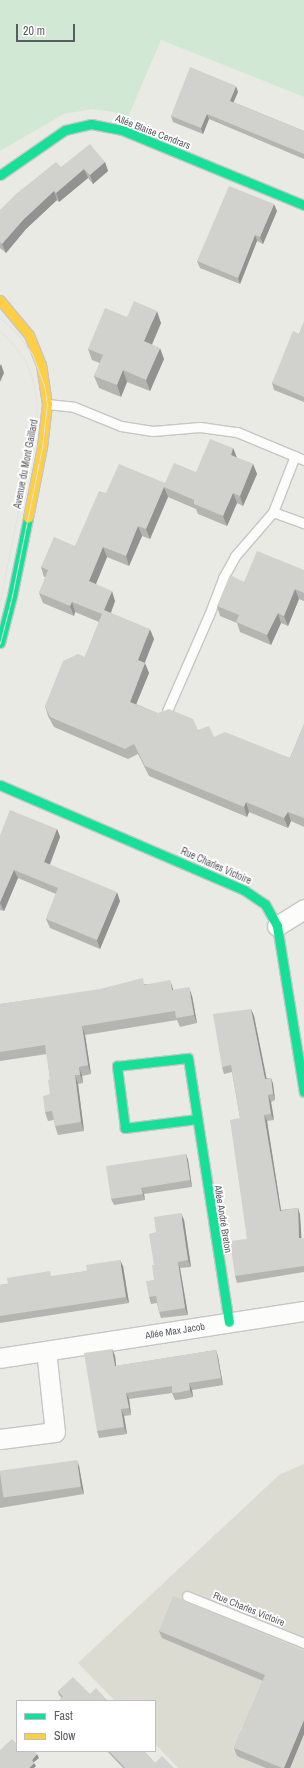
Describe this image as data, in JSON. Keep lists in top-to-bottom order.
{
  "streets": {
    "street": [
      "Allée Blaise Cendrars",
      "Avenue du Mont Gaillard",
      "Rue Charles Victoire",
      "Allée André Breton",
      "Allée Max Jacob"
    ]
  },
  "crossings": [
    ["Allée André Breton", "Allée Max Jacob"]
  ],
  "legend": ["Fast", "Slow"],
  "scale_bar": "20 m"
}
